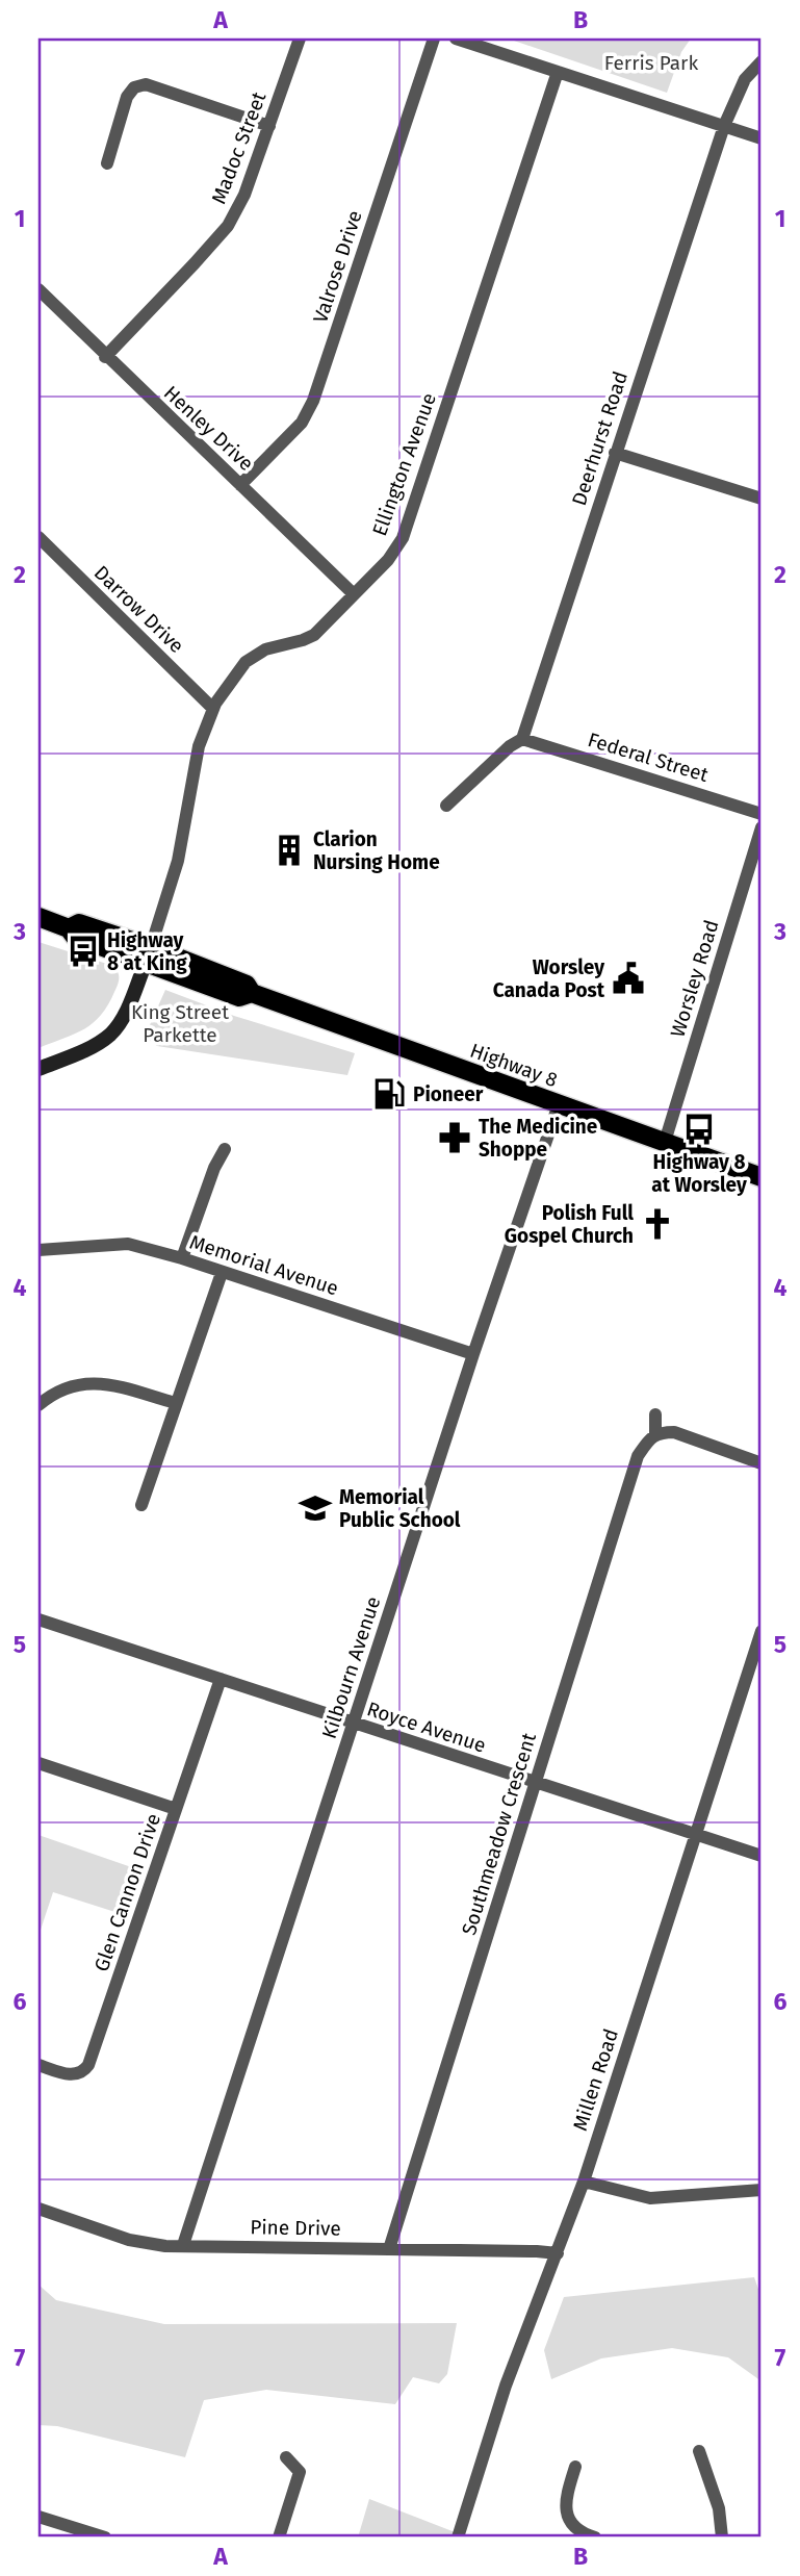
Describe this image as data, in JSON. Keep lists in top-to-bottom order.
{
  "streets": {
    "main road": ["Highway 8"],
    "street": [
      "Madoc Street",
      "Valrose Drive",
      "Henley Drive",
      "Deerhurst Road",
      "Ellington Avenue",
      "Darrow Drive",
      "Federal Street",
      "Worsley Road",
      "Memorial Avenue",
      "Kilbourn Avenue",
      "Royce Avenue",
      "Southmeadow Crescent",
      "Glen Cannon Drive",
      "Millen Road",
      "Pine Drive"
    ]
  },
  "crossings": [
    ["Madoc Street", "Henley Drive"],
    ["Valrose Drive", "Henley Drive"],
    ["Henley Drive", "Ellington Avenue"],
    ["Deerhurst Road", "Federal Street"],
    ["Ellington Avenue", "Darrow Drive"],
    ["Ellington Avenue", "Highway 8"],
    ["Worsley Road", "Highway 8"],
    ["Highway 8", "Kilbourn Avenue"],
    ["Memorial Avenue", "Kilbourn Avenue"],
    ["Kilbourn Avenue", "Royce Avenue"],
    ["Kilbourn Avenue", "Pine Drive"],
    ["Royce Avenue", "Southmeadow Crescent"],
    ["Royce Avenue", "Glen Cannon Drive"],
    ["Royce Avenue", "Millen Road"],
    ["Southmeadow Crescent", "Pine Drive"],
    ["Millen Road", "Pine Drive"]
  ],
  "parks": ["Ferris Park", "King Street Parkette"],
  "places": {
    "building": ["Clarion Nursing Home"],
    "bus stop": ["Highway 8 at King", "Highway 8 at Worsley"],
    "public building": ["Worsley Canada Post"],
    "fuel station": ["Pioneer"],
    "pharmacy": ["The Medicine Shoppe"],
    "church": ["Polish Full Gospel Church"],
    "school or university": ["Memorial Public School"]
  },
  "grid": {
    "columns": ["A", "B"],
    "rows": [
      "1",
      "2",
      "3",
      "4",
      "5",
      "6",
      "7"
    ]
  }
}
